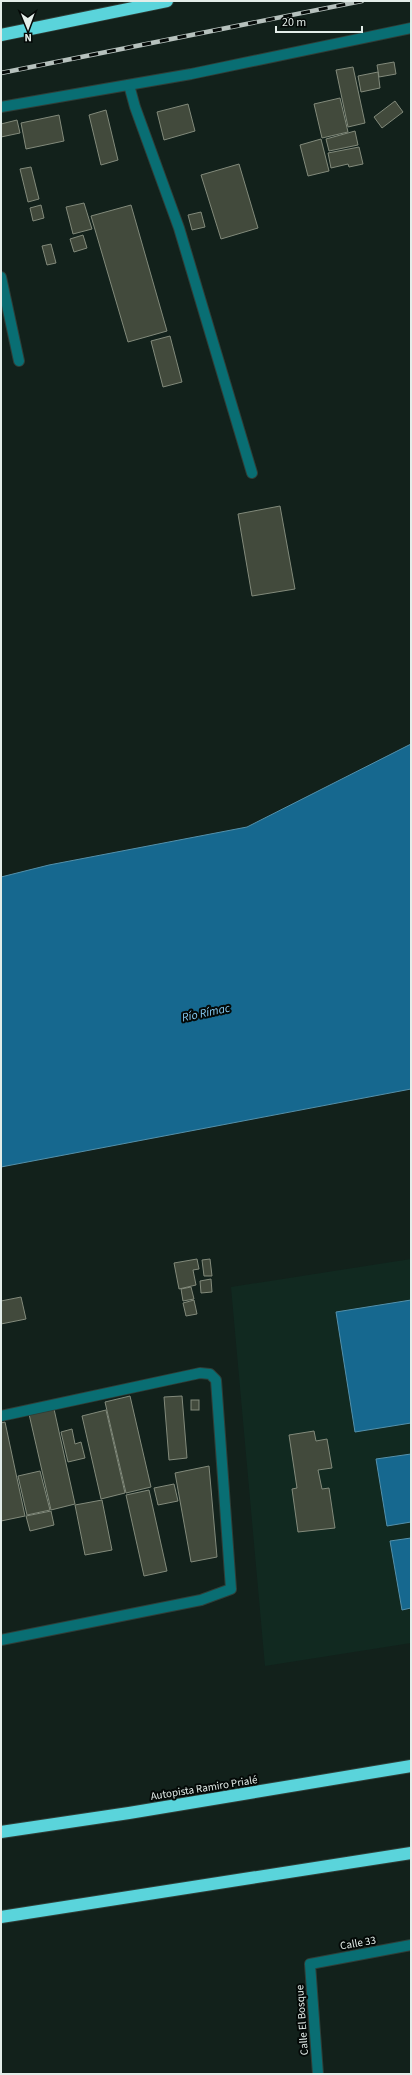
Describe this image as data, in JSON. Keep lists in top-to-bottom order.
{
  "streets": {
    "highway": ["Autopista Ramiro Prialé"],
    "street": ["Calle 33", "Calle El Bosque"]
  },
  "crossings": [
    ["Calle 33", "Calle El Bosque"]
  ],
  "water": ["Río Rímac"],
  "scale_bar": "20 m",
  "north": "bottom"
}
